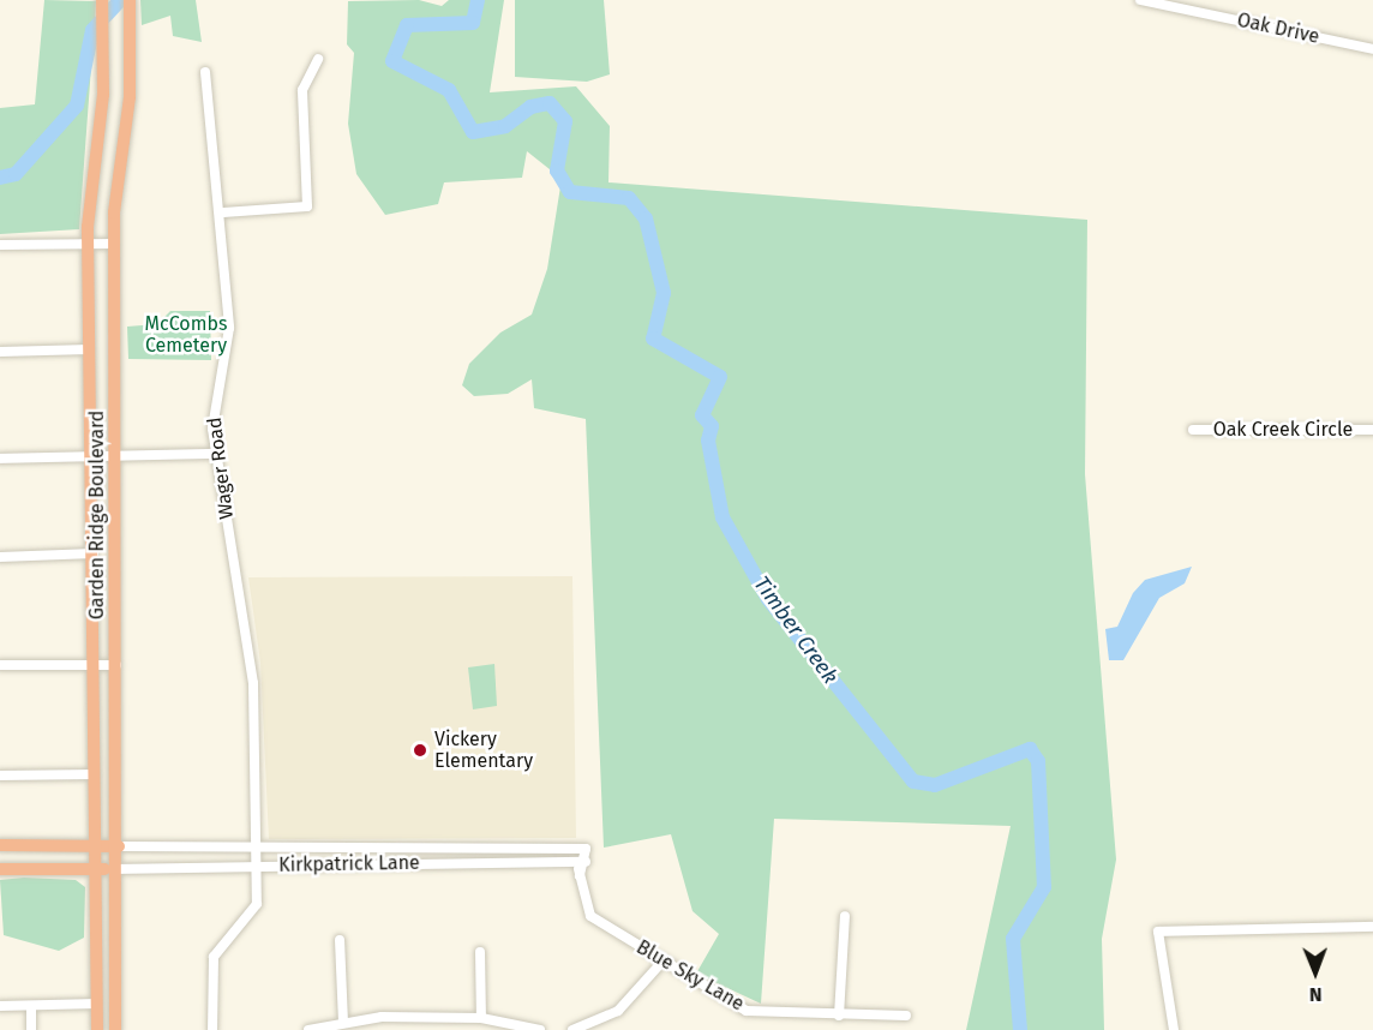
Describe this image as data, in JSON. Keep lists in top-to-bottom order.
{
  "streets": {
    "main road": ["Garden Ridge Boulevard"],
    "street": [
      "Oak Drive",
      "Oak Creek Circle",
      "Wager Road",
      "Kirkpatrick Lane",
      "Blue Sky Lane"
    ]
  },
  "crossings": [
    ["Wager Road", "Kirkpatrick Lane"],
    ["Garden Ridge Boulevard", "Kirkpatrick Lane"],
    ["Kirkpatrick Lane", "Blue Sky Lane"]
  ],
  "water": ["Timber Creek"],
  "parks": ["McCombs Cemetery"],
  "places": ["Vickery Elementary"],
  "north": "bottom"
}
